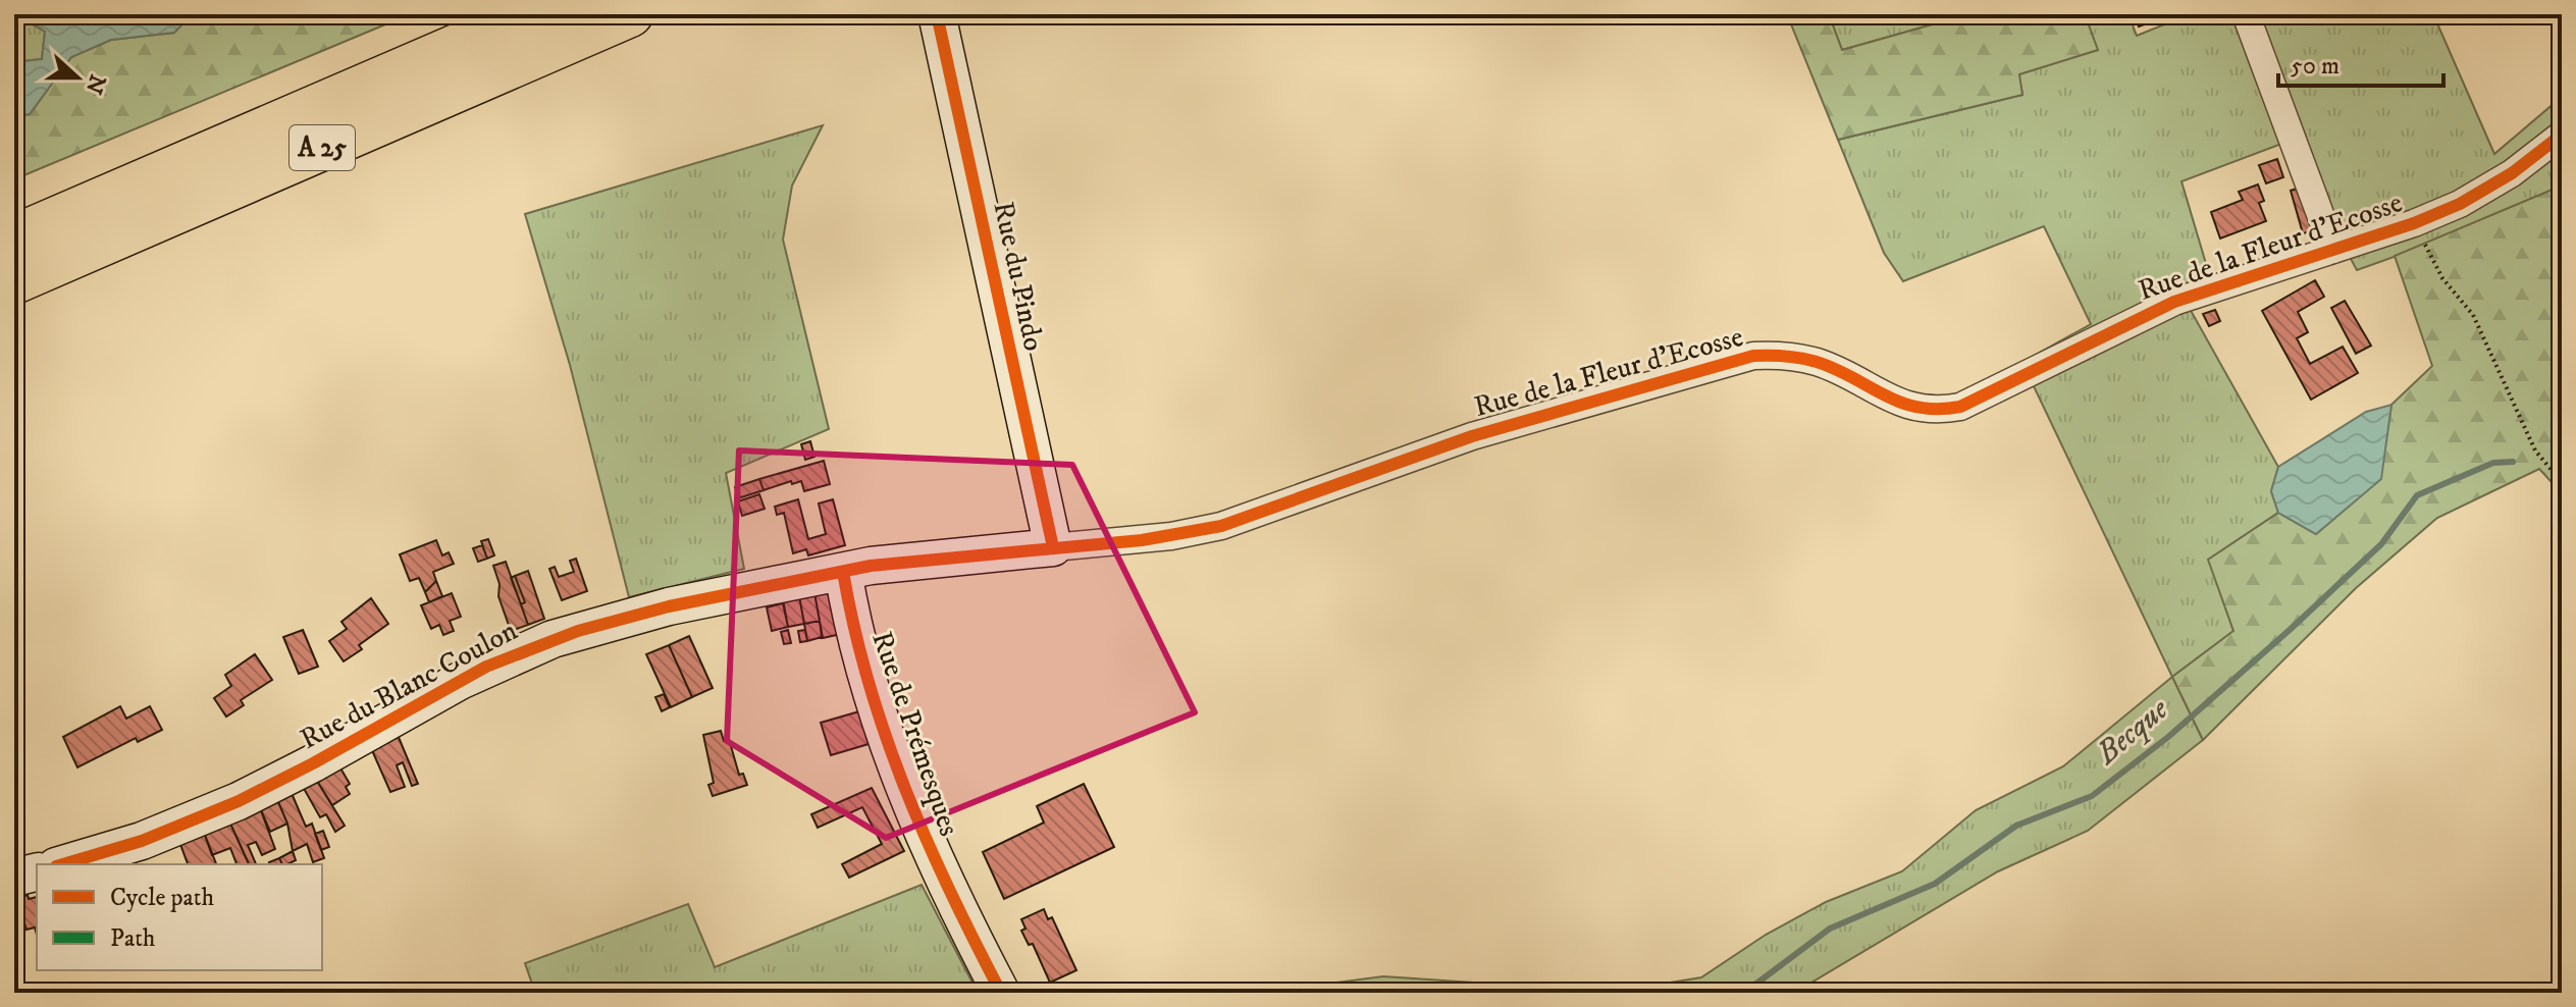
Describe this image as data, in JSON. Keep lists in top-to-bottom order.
{
  "streets": {
    "highway": ["A 25"],
    "street": [
      "Rue de la Fleur d'Ecosse",
      "Rue du Pindo",
      "Rue du Blanc Coulon",
      "Rue de Prémesques"
    ]
  },
  "crossings": [
    ["Rue de la Fleur d'Ecosse", "Rue du Pindo"],
    ["Rue de la Fleur d'Ecosse", "Rue du Blanc Coulon"],
    ["Rue du Pindo", "Rue du Blanc Coulon"],
    ["Rue du Blanc Coulon", "Rue de Prémesques"]
  ],
  "water": ["Becque"],
  "legend": ["Cycle path", "Path"],
  "scale_bar": "50 m",
  "north": "right"
}
